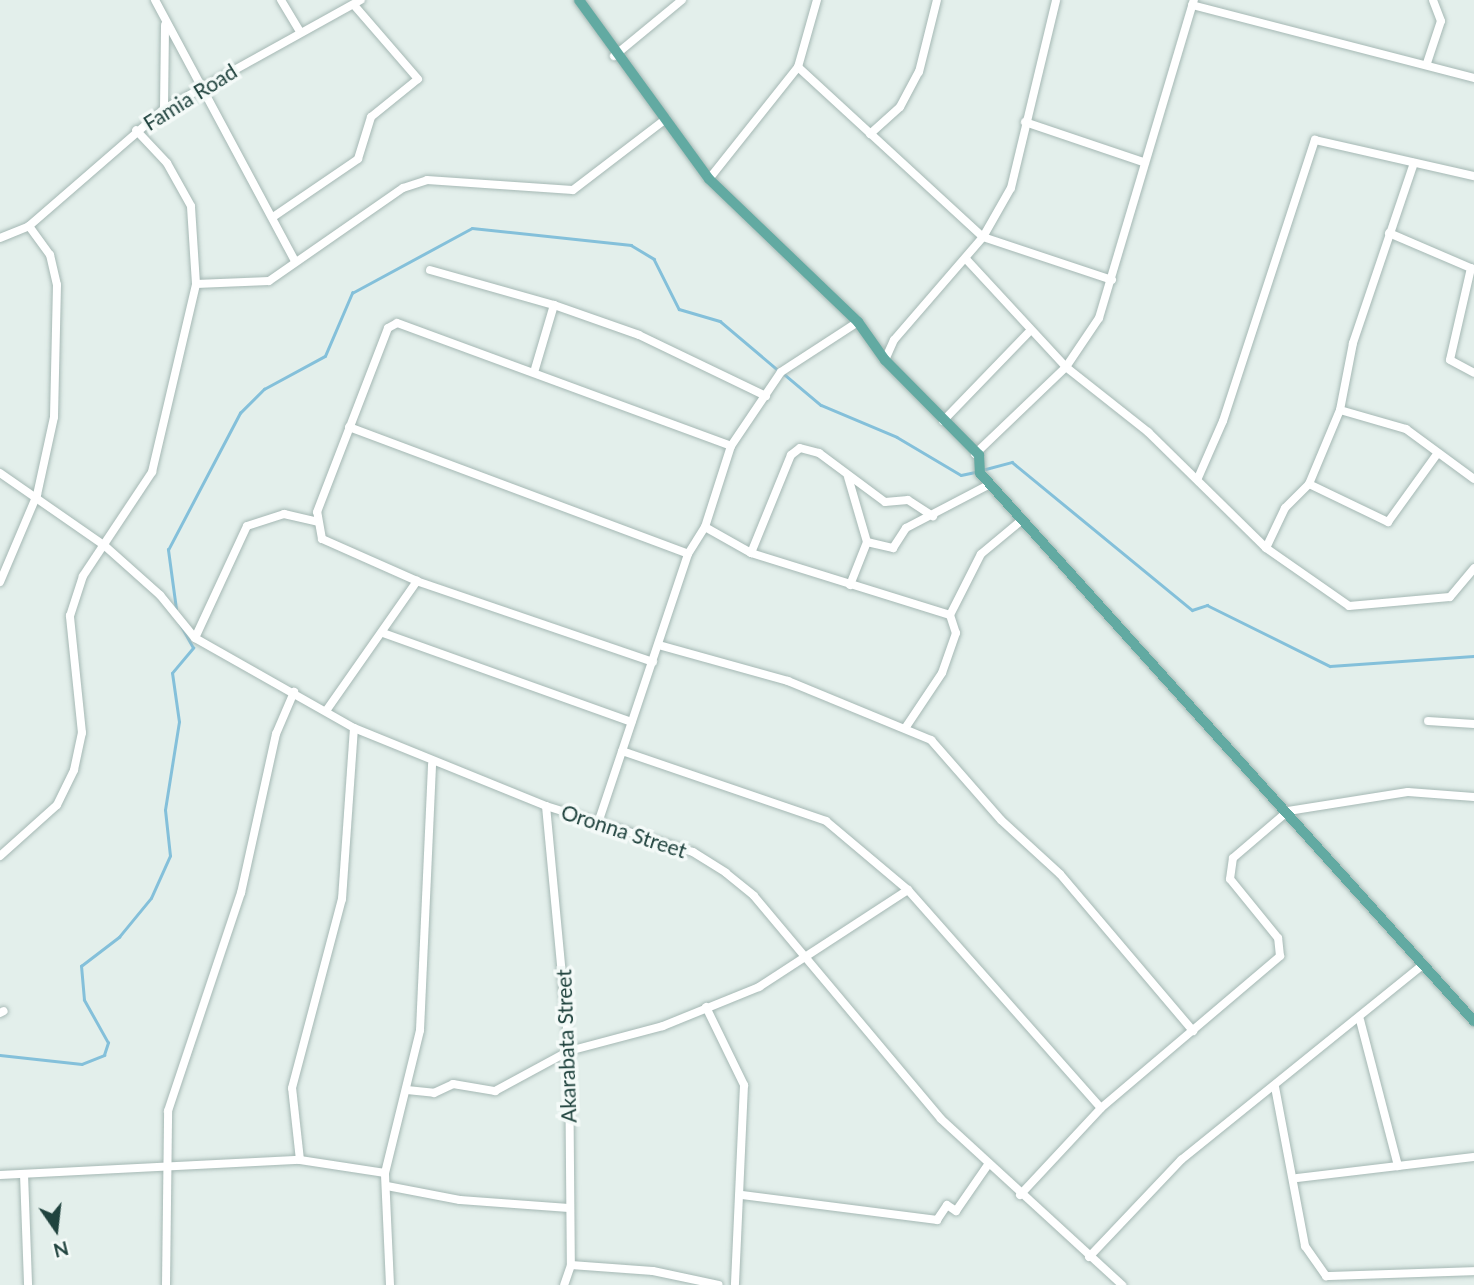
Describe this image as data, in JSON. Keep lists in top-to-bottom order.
{
  "streets": {
    "street": ["Famia Road", "Oronna Street", "Akarabata Street"]
  },
  "crossings": [
    ["Oronna Street", "Akarabata Street"]
  ],
  "north": "bottom"
}
